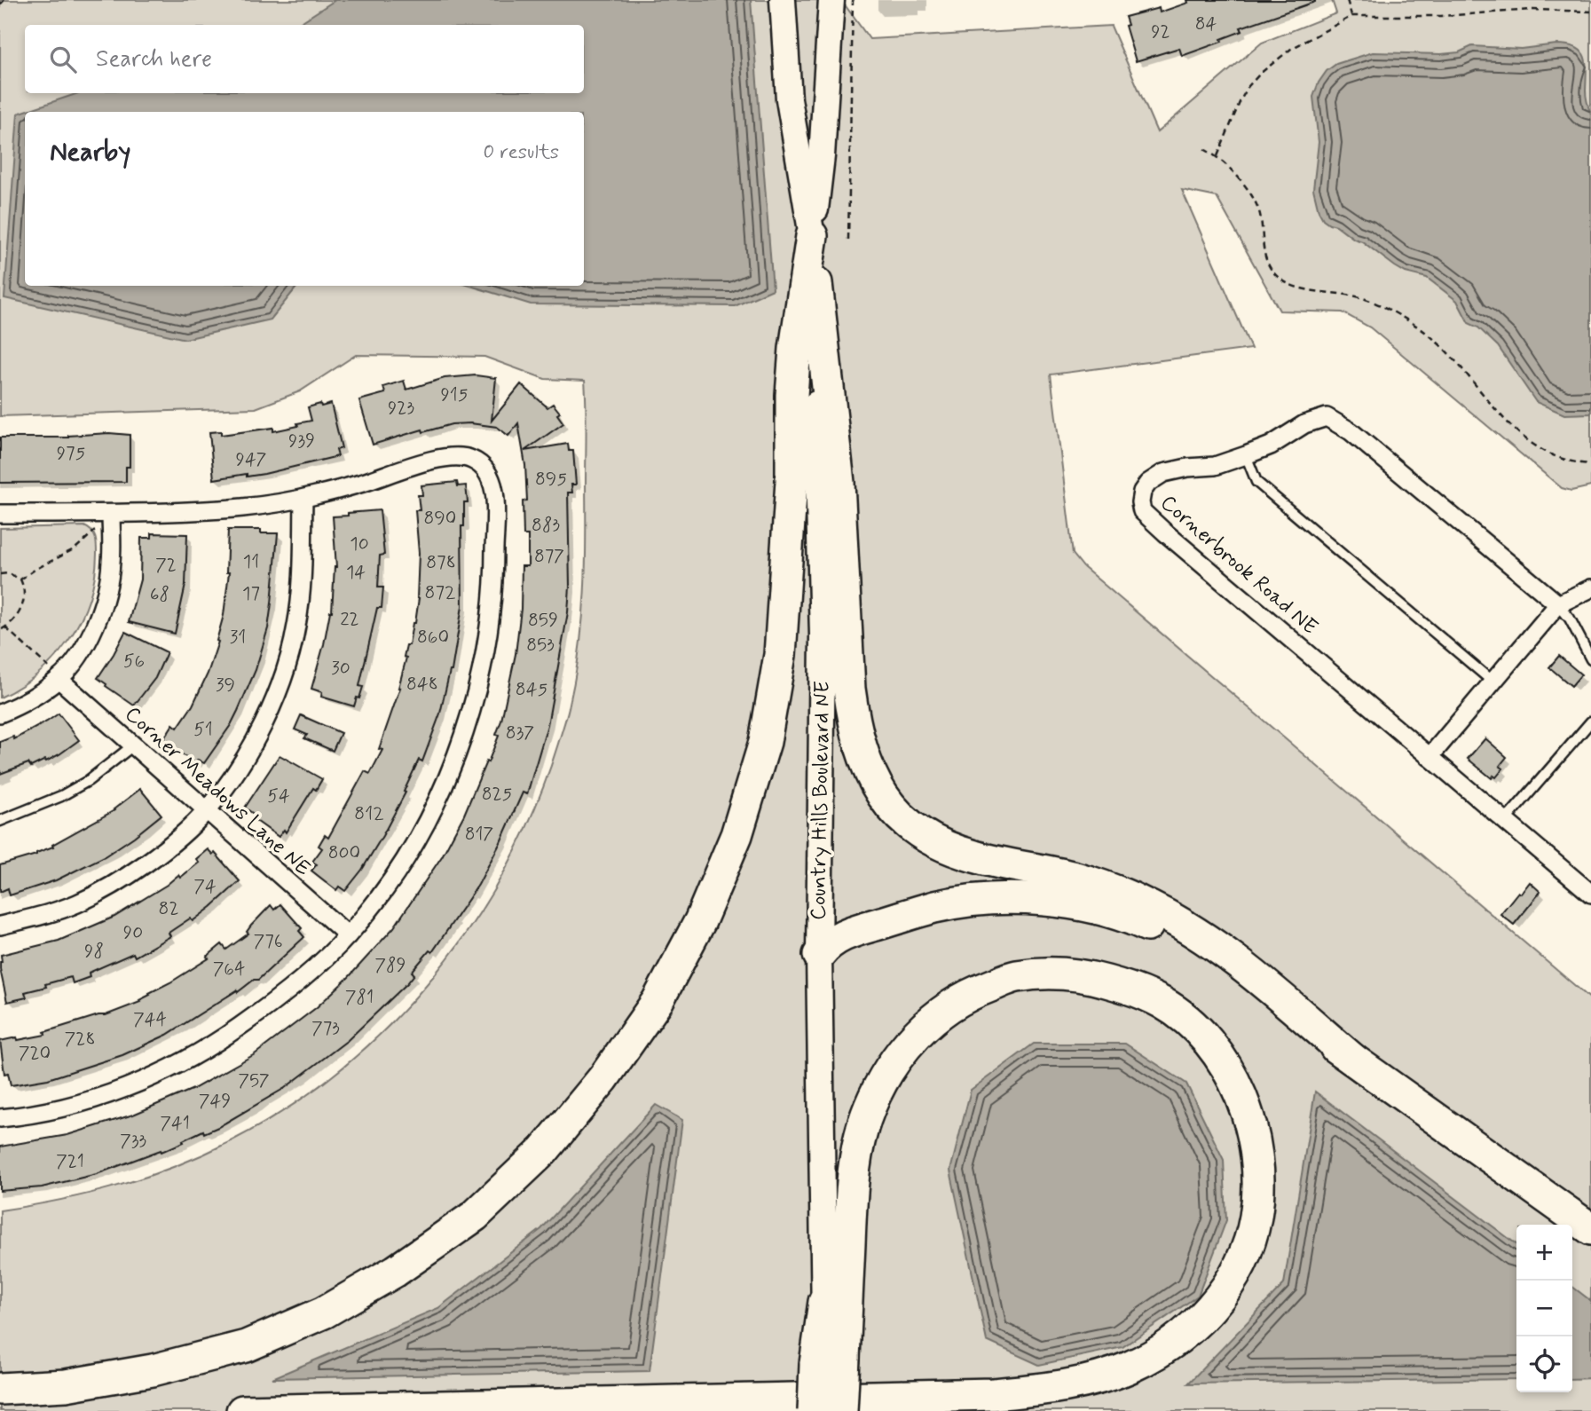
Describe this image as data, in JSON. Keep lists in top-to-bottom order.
{
  "streets": {
    "main road": ["Country Hills Boulevard NE"],
    "street": ["Cornerbrook Road NE", "Corner Meadows Lane NE"]
  },
  "house_numbers": [
    "84",
    "92",
    "915",
    "923",
    "939",
    "975",
    "947",
    "895",
    "890",
    "883",
    "10",
    "877",
    "11",
    "878",
    "72",
    "14",
    "872",
    "17",
    "68",
    "22",
    "859",
    "31",
    "860",
    "853",
    "56",
    "30",
    "848",
    "39",
    "845",
    "51",
    "837",
    "825",
    "54",
    "812",
    "817",
    "800",
    "74",
    "82",
    "90",
    "776",
    "98",
    "789",
    "764",
    "781",
    "744",
    "773",
    "728",
    "720",
    "757",
    "749",
    "741",
    "733",
    "721"
  ],
  "page": {
    "search": "Search here",
    "heading": ["Nearby", "0 results"],
    "map_buttons": ["+", "−"]
  }
}
